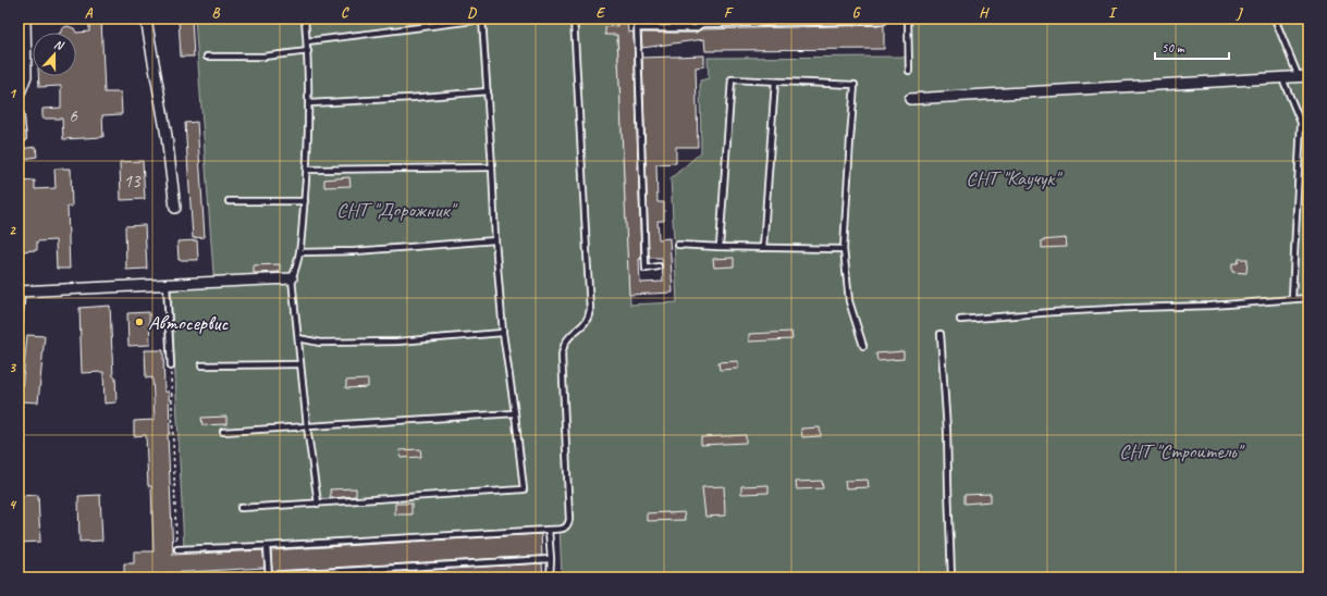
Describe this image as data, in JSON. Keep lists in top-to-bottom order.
{
  "parks": ["СНТ \"Каучук\"", "СНТ \"Дорожник\"", "СНТ \"Строитель\""],
  "places": ["Автосервис"],
  "house_numbers": ["6", "13"],
  "scale_bar": "50 m",
  "north": "top",
  "grid": {
    "columns": [
      "A",
      "B",
      "C",
      "D",
      "E",
      "F",
      "G",
      "H",
      "I",
      "J"
    ],
    "rows": [
      "1",
      "2",
      "3",
      "4"
    ]
  }
}
